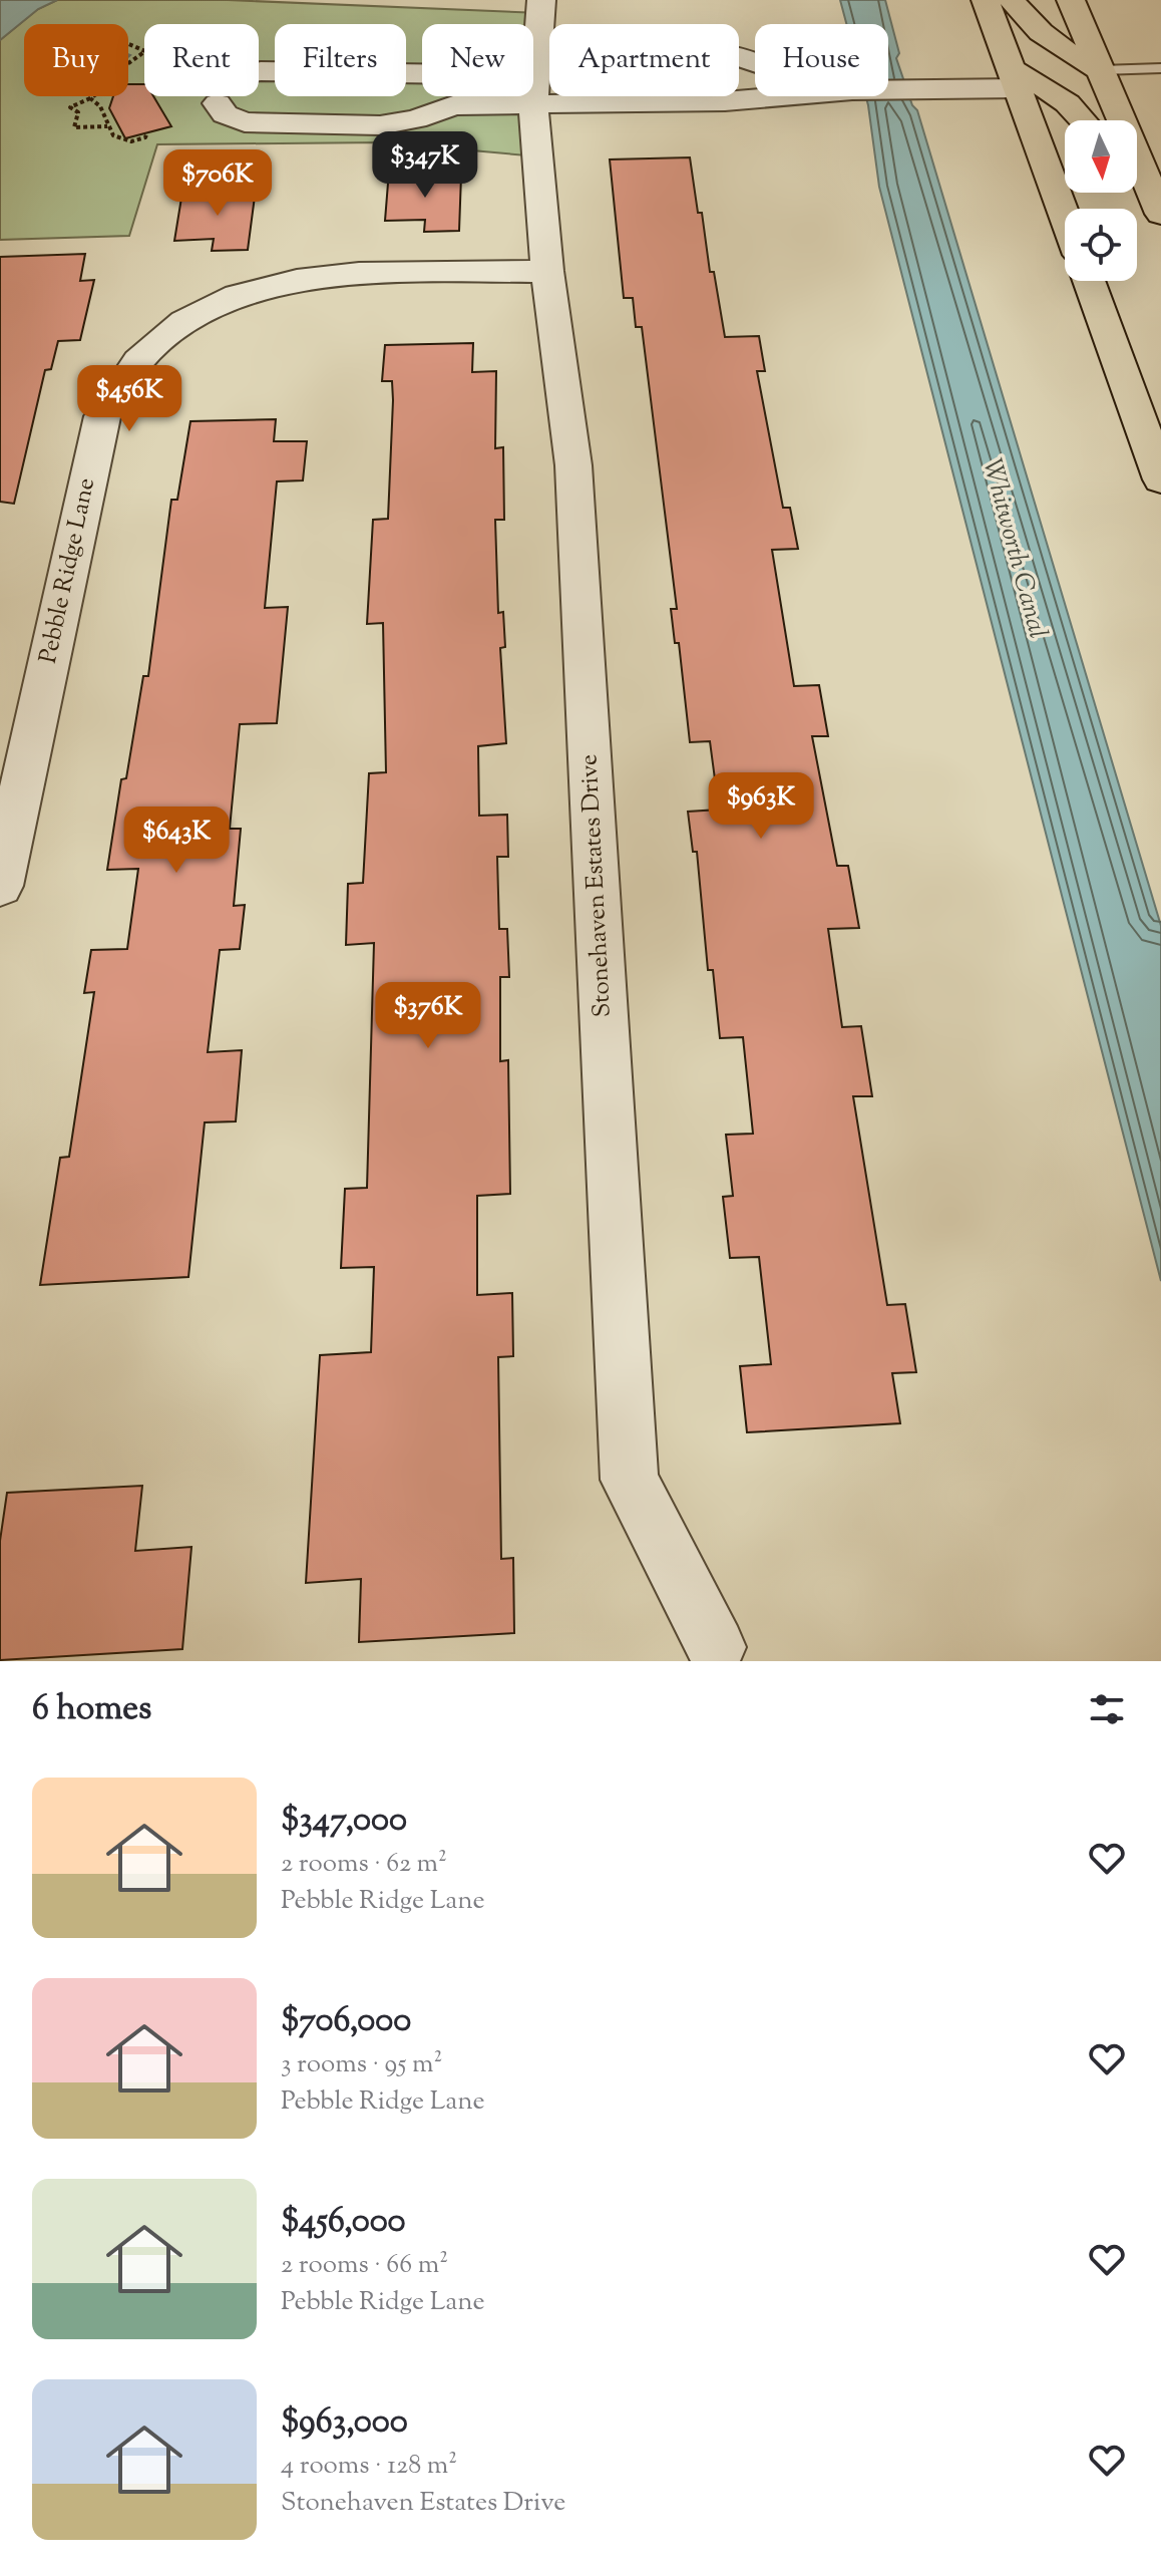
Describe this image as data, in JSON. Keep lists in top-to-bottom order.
{
  "streets": {
    "street": ["Pebble Ridge Lane", "Stonehaven Estates Drive"]
  },
  "crossings": [
    ["Pebble Ridge Lane", "Stonehaven Estates Drive"]
  ],
  "water": ["Whitworth Canal"],
  "north": "bottom",
  "page": {
    "chip": [
      "Buy",
      "Rent",
      "Filters",
      "New",
      "Apartment",
      "House"
    ],
    "price": [
      "$347K",
      "$706K",
      "$456K",
      "$963K",
      "$643K",
      "$376K"
    ],
    "heading": "6 homes",
    "list": [
      {
        "name": "$347,000",
        "note": "2 rooms · 62 m² · Pebble Ridge Lane"
      },
      {
        "name": "$706,000",
        "note": "3 rooms · 95 m² · Pebble Ridge Lane"
      },
      {
        "name": "$456,000",
        "note": "2 rooms · 66 m² · Pebble Ridge Lane"
      },
      {
        "name": "$963,000",
        "note": "4 rooms · 128 m² · Stonehaven Estates Drive"
      }
    ]
  }
}
